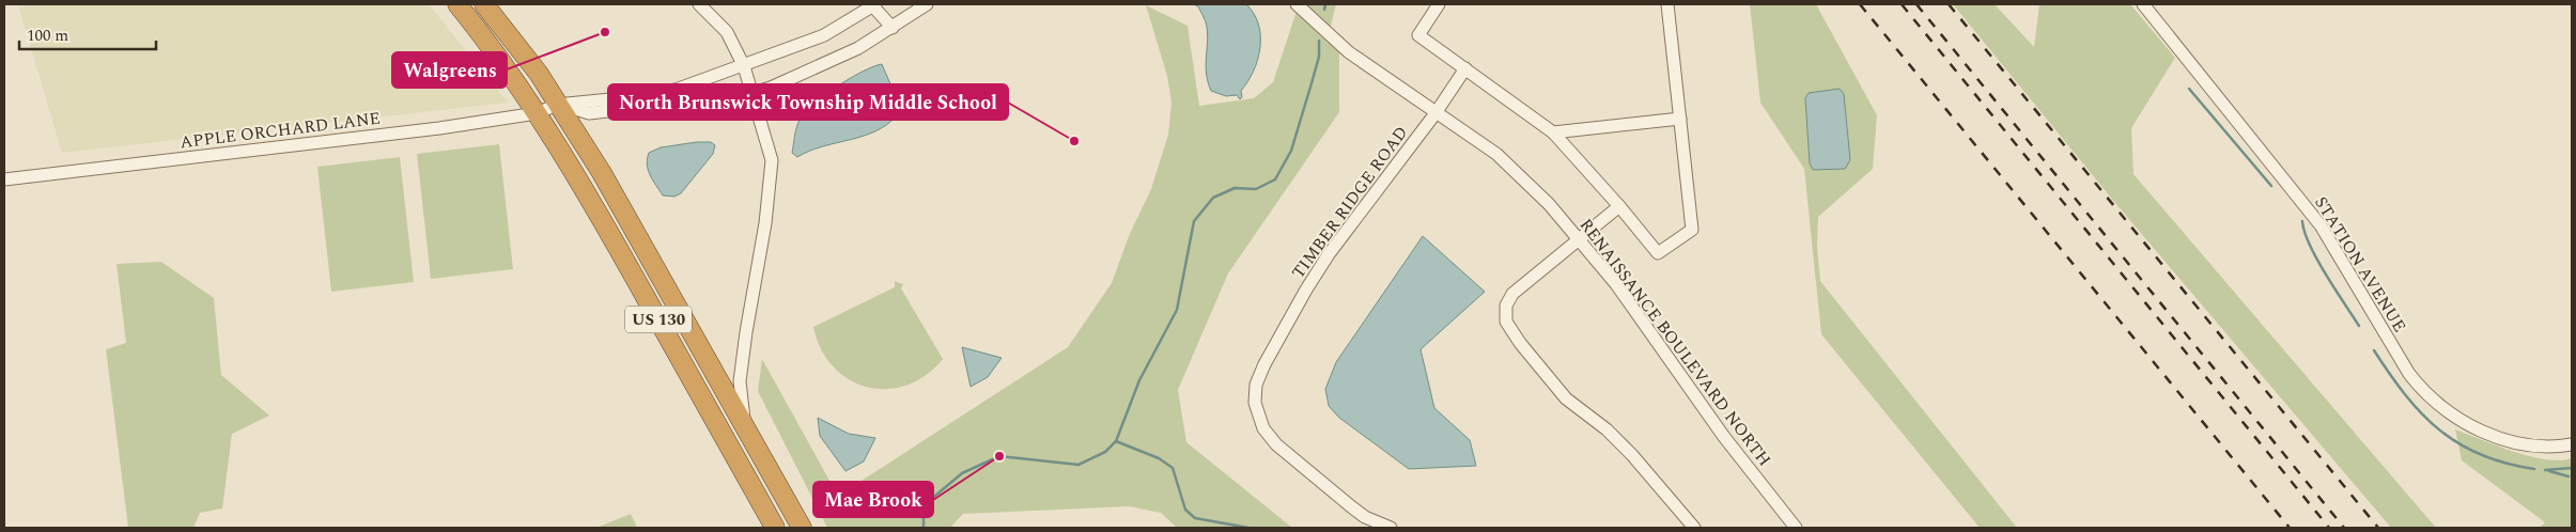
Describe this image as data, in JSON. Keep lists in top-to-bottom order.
{
  "streets": {
    "highway": ["US 130"],
    "street": [
      "APPLE ORCHARD LANE",
      "TIMBER RIDGE ROAD",
      "STATION AVENUE",
      "RENAISSANCE BOULEVARD NORTH"
    ]
  },
  "crossings": [
    ["APPLE ORCHARD LANE", "US 130"],
    ["TIMBER RIDGE ROAD", "RENAISSANCE BOULEVARD NORTH"]
  ],
  "places": ["Walgreens", "North Brunswick Township Middle School", "Mae Brook"],
  "scale_bar": "100 m"
}
